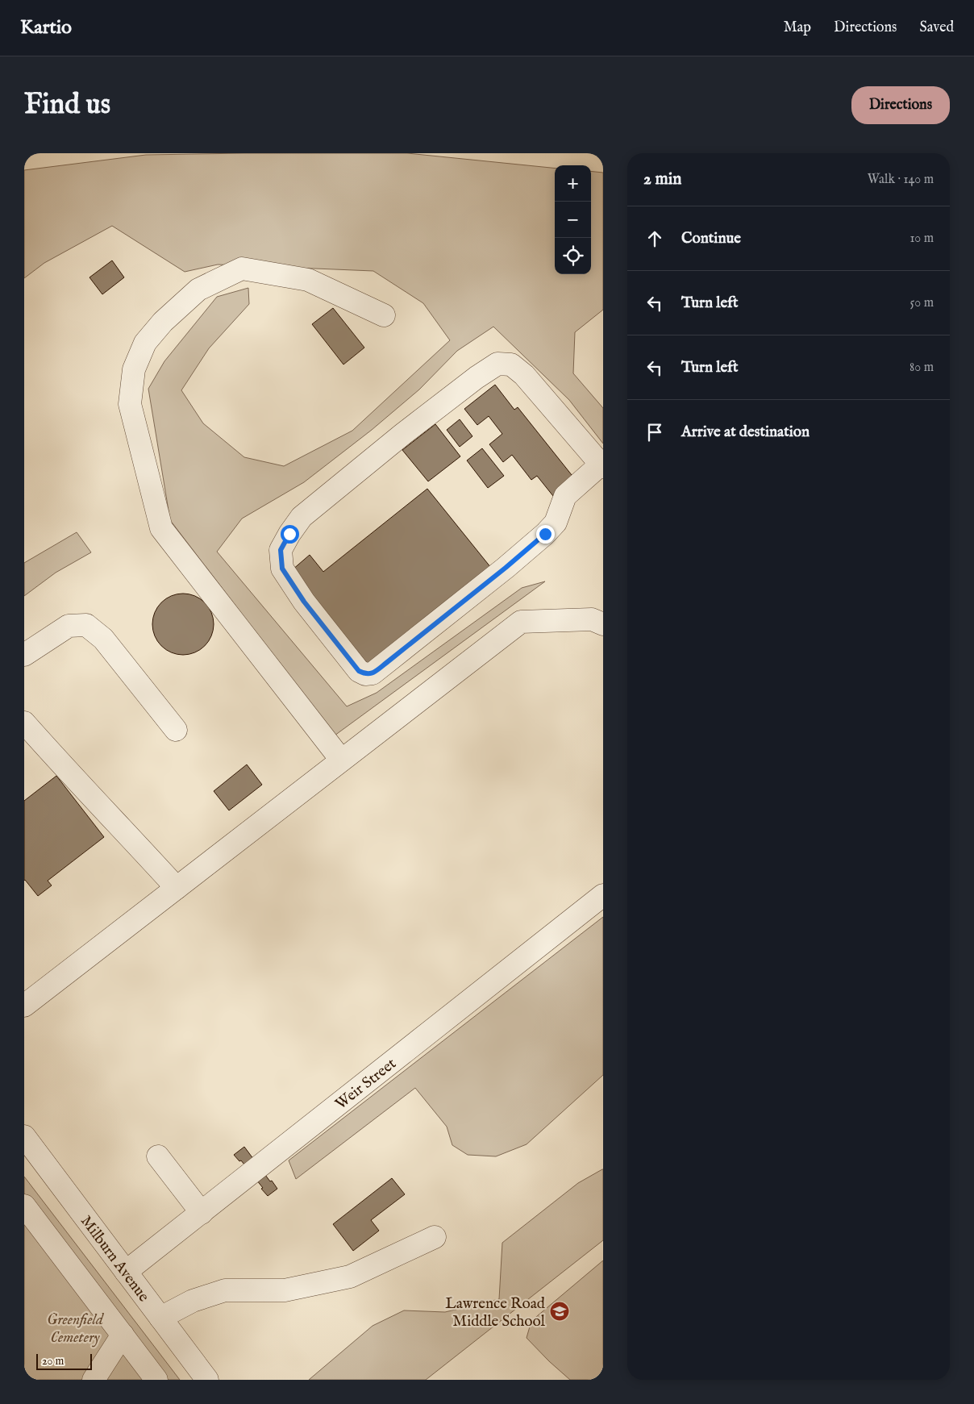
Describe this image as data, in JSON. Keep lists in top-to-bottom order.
{
  "streets": {
    "street": ["Weir Street", "Milburn Avenue"]
  },
  "crossings": [
    ["Weir Street", "Milburn Avenue"]
  ],
  "parks": ["Greenfield Cemetery"],
  "places": {
    "school or university": ["Lawrence Road Middle School"]
  },
  "scale_bar": "20 m",
  "page": {
    "header": "Kartio",
    "nav": ["Map", "Directions", "Saved"],
    "buttons": "Directions",
    "title": "Find us",
    "heading": ["2 min", "Walk · 140 m"],
    "map_buttons": ["+", "−"],
    "list": [
      ["Continue", "10 m"],
      ["Turn left", "50 m"],
      ["Turn left", "80 m"],
      "Arrive at destination"
    ],
    "scale": "20 m"
  }
}
